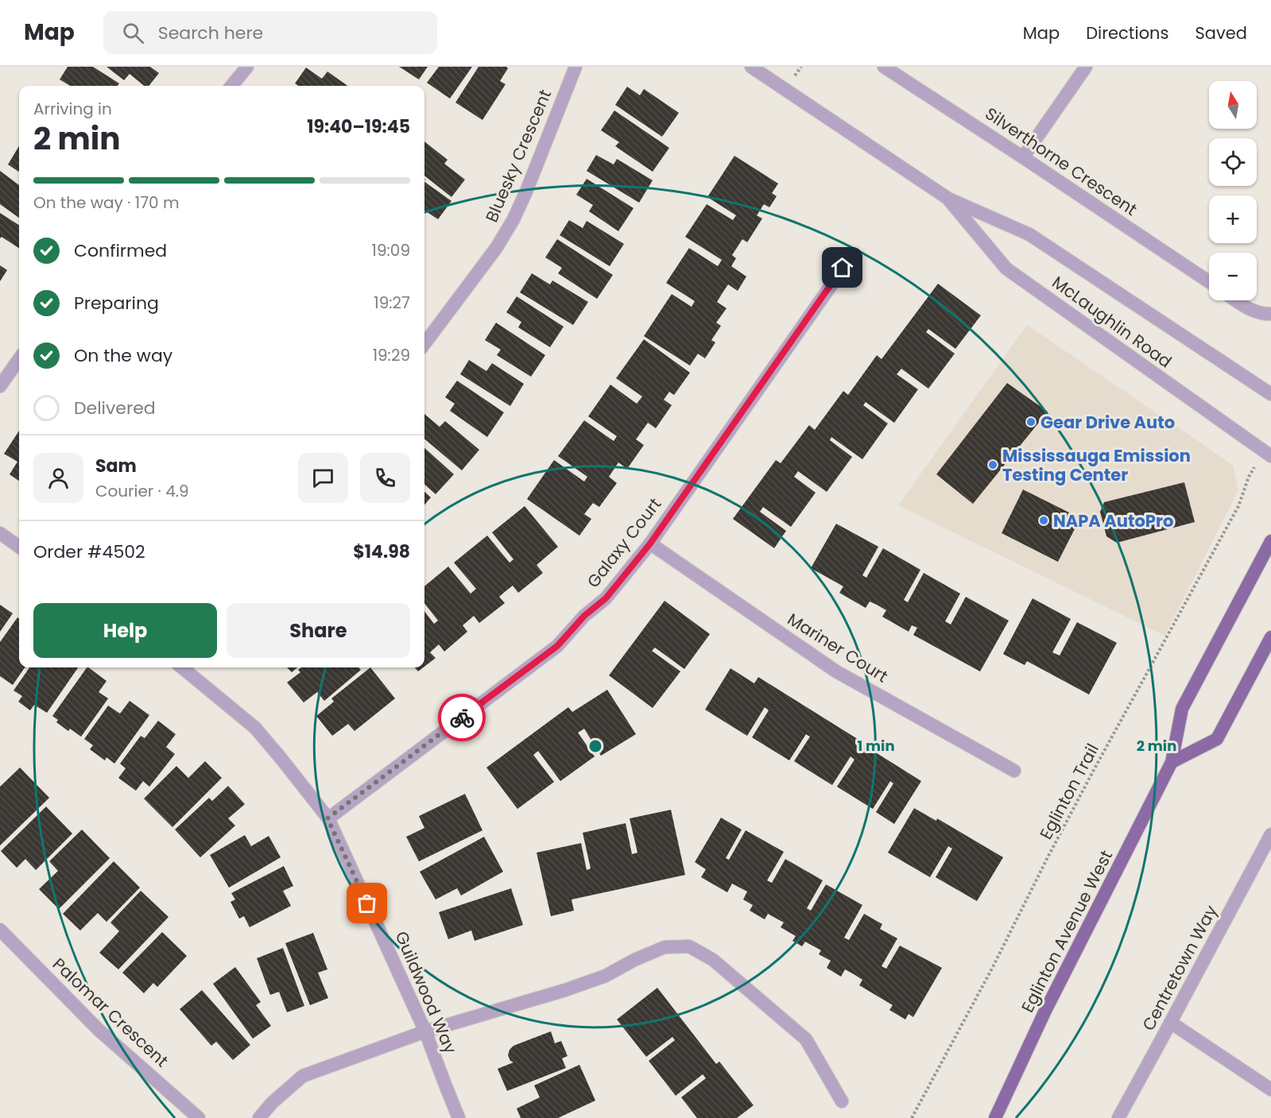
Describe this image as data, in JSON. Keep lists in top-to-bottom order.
{
  "streets": {
    "main road": ["Eglinton Avenue West"],
    "street": [
      "Bluesky Crescent",
      "Silverthorne Crescent",
      "McLaughlin Road",
      "Galaxy Court",
      "Mariner Court",
      "Centretown Way",
      "Guildwood Way",
      "Palomar Crescent"
    ],
    "path": ["Eglinton Trail"]
  },
  "crossings": [
    ["Galaxy Court", "Mariner Court"],
    ["Galaxy Court", "Guildwood Way"]
  ],
  "places": ["Gear Drive Auto", "Mississauga Emission Testing Center", "NAPA AutoPro"],
  "north": "top",
  "page": {
    "header": "Map",
    "search": "Search here",
    "nav": ["Map", "Directions", "Saved"],
    "map_buttons": ["+", "−"],
    "heading": ["2 min", "Arriving in", "19:40–19:45"],
    "panel": [
      "Sam",
      "Courier · 4.9",
      "Order #4502",
      "$14.98"
    ],
    "bar": "On the way · 170 m",
    "list": [
      ["Confirmed", "19:09"],
      ["Preparing", "19:27"],
      ["On the way", "19:29"],
      "Delivered"
    ],
    "buttons": ["Help", "Share"]
  },
  "rings": ["1 min", "2 min"]
}
